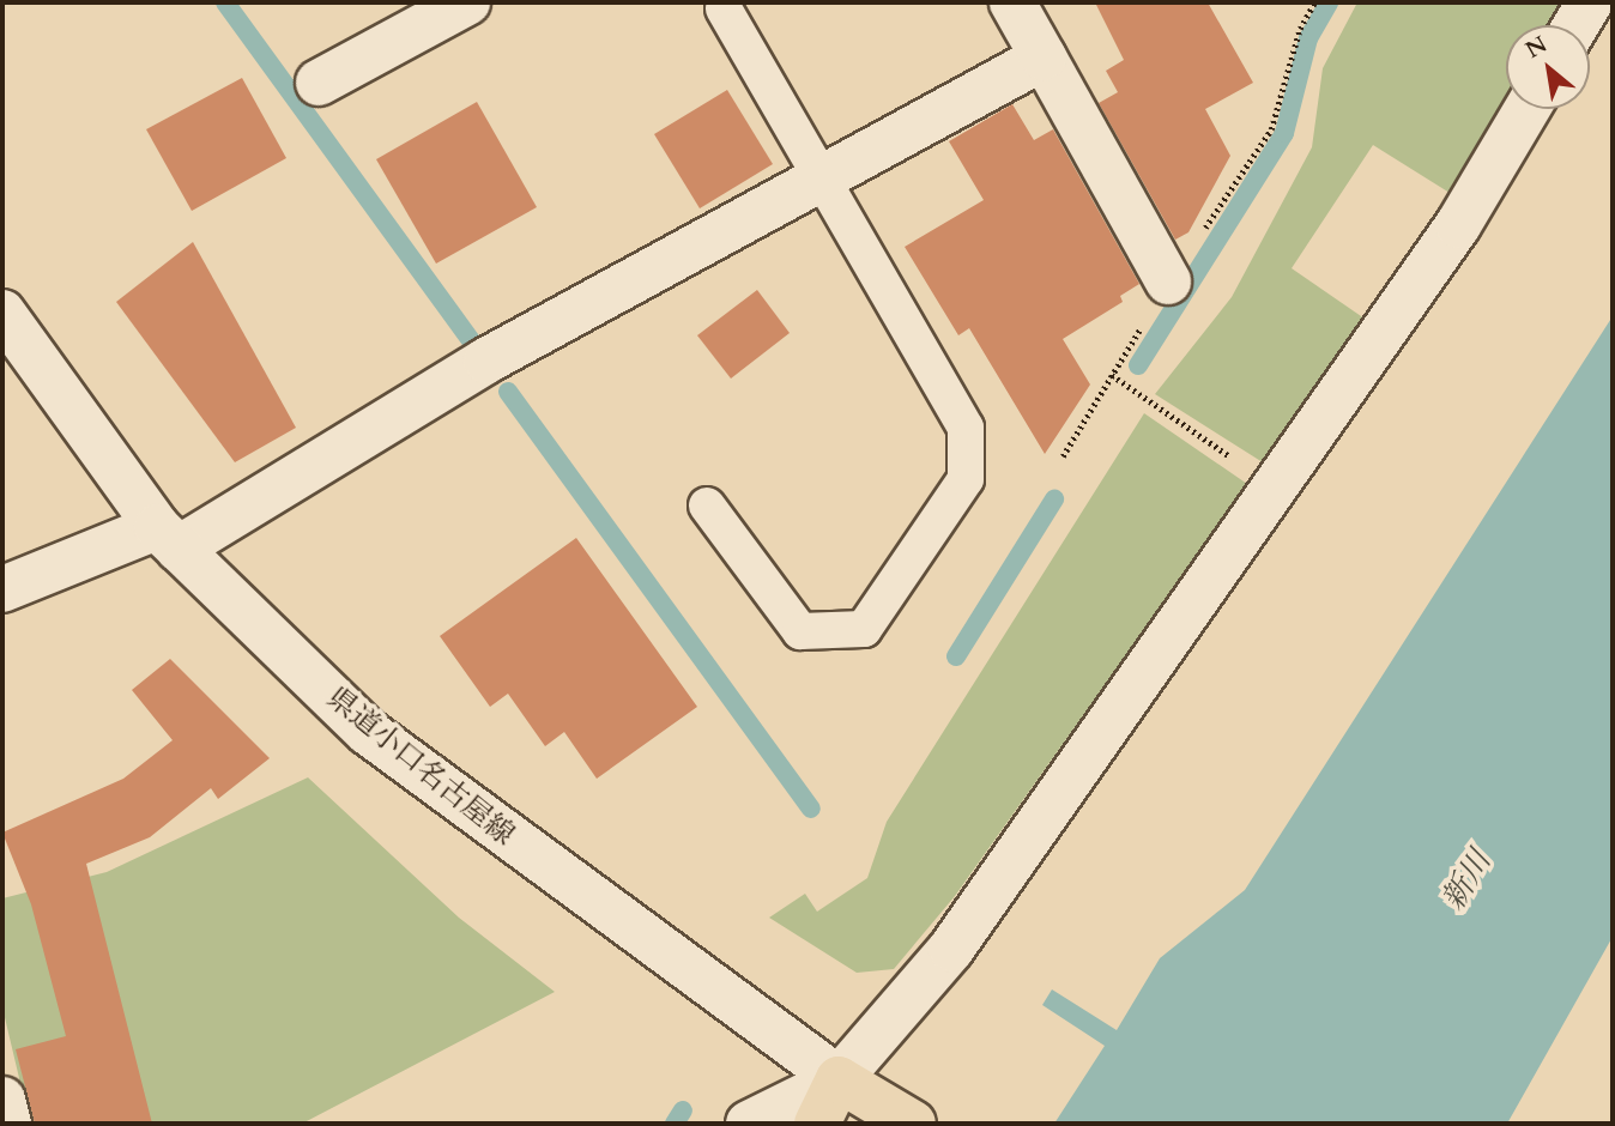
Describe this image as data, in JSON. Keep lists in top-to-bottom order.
{
  "streets": {
    "street": ["県道小口名古屋線"]
  },
  "water": ["新川"],
  "north": "top left"
}
